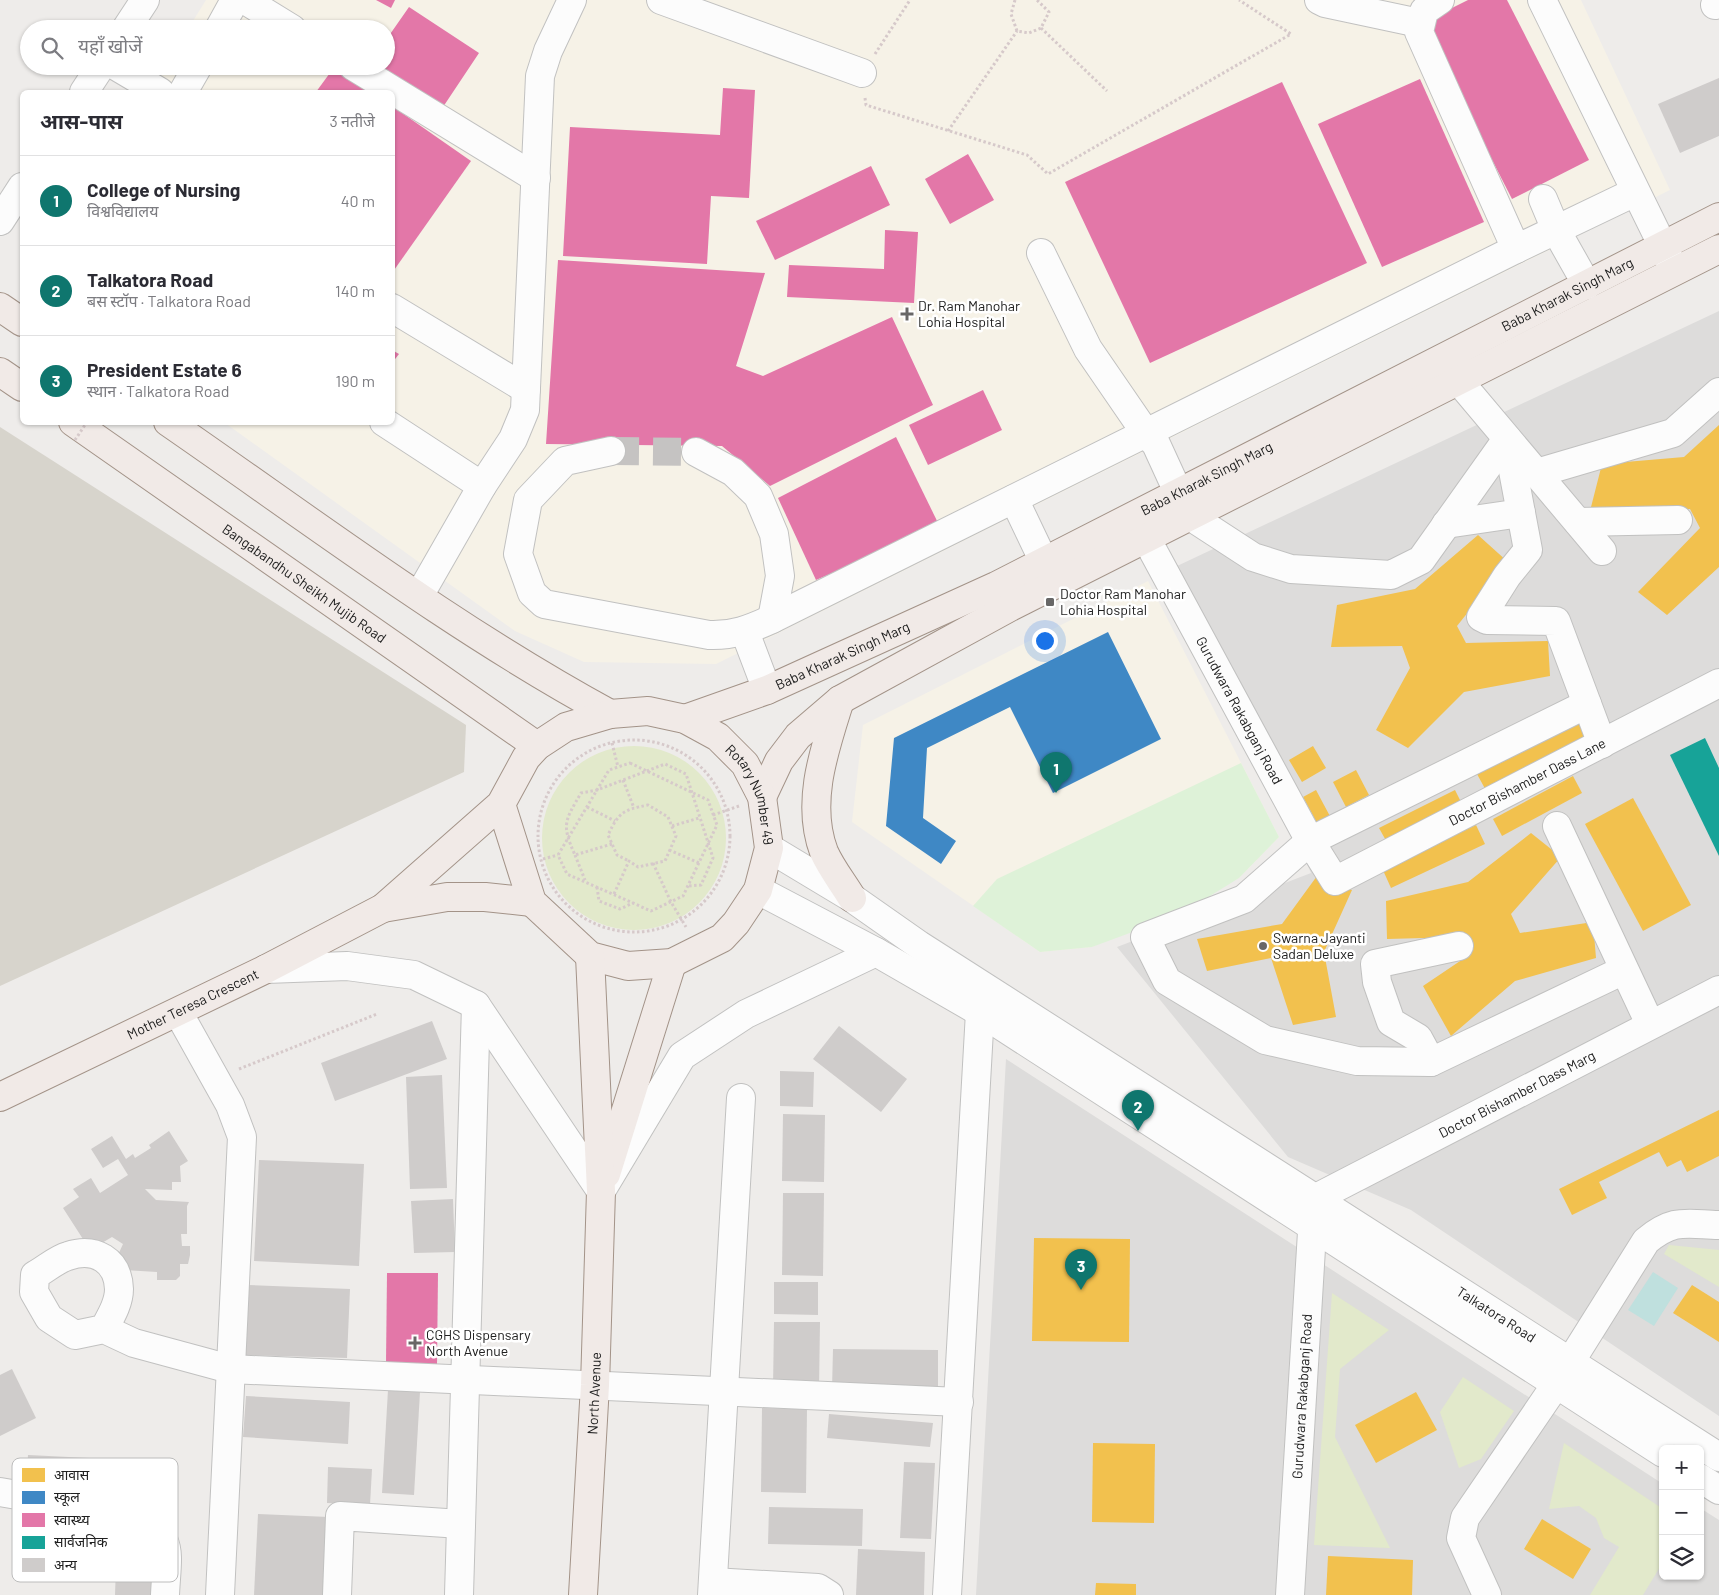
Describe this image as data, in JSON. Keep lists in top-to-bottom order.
{
  "streets": {
    "main road": [
      "Baba Kharak Singh Marg",
      "Bangabandhu Sheikh Mujib Road",
      "Rotary Number 49",
      "Mother Teresa Crescent",
      "North Avenue"
    ],
    "street": [
      "Gurudwara Rakabganj Road",
      "Doctor Bishamber Dass Lane",
      "Doctor Bishamber Dass Marg",
      "Talkatora Road"
    ]
  },
  "crossings": [
    ["Baba Kharak Singh Marg", "Gurudwara Rakabganj Road"],
    ["Baba Kharak Singh Marg", "Rotary Number 49"],
    ["Bangabandhu Sheikh Mujib Road", "Rotary Number 49"],
    ["Gurudwara Rakabganj Road", "Doctor Bishamber Dass Lane"],
    ["Gurudwara Rakabganj Road", "Doctor Bishamber Dass Marg"],
    ["Gurudwara Rakabganj Road", "Talkatora Road"],
    ["Rotary Number 49", "Mother Teresa Crescent"],
    ["Rotary Number 49", "Talkatora Road"],
    ["Rotary Number 49", "North Avenue"],
    ["Doctor Bishamber Dass Marg", "Talkatora Road"]
  ],
  "places": {
    "health": ["Dr. Ram Manohar Lohia Hospital", "CGHS Dispensary North Avenue"],
    "transit": ["Doctor Ram Manohar Lohia Hospital"],
    "other": ["Swarna Jayanti Sadan Deluxe"]
  },
  "legend": [
    "आवास",
    "स्कूल",
    "स्वास्थ्य",
    "सार्वजनिक",
    "अन्य"
  ],
  "page": {
    "search": "यहाँ खोजें",
    "heading": ["आस-पास", "3 नतीजे"],
    "list": [
      {
        "mark": "1",
        "name": "College of Nursing",
        "note": "विश्वविद्यालय",
        "value": "40 m"
      },
      {
        "mark": "2",
        "name": "Talkatora Road",
        "note": "बस स्टॉप · Talkatora Road",
        "value": "140 m"
      },
      {
        "mark": "3",
        "name": "President Estate 6",
        "note": "स्थान · Talkatora Road",
        "value": "190 m"
      }
    ],
    "pins": ["1", "2", "3"],
    "map_buttons": ["+", "−"]
  }
}
